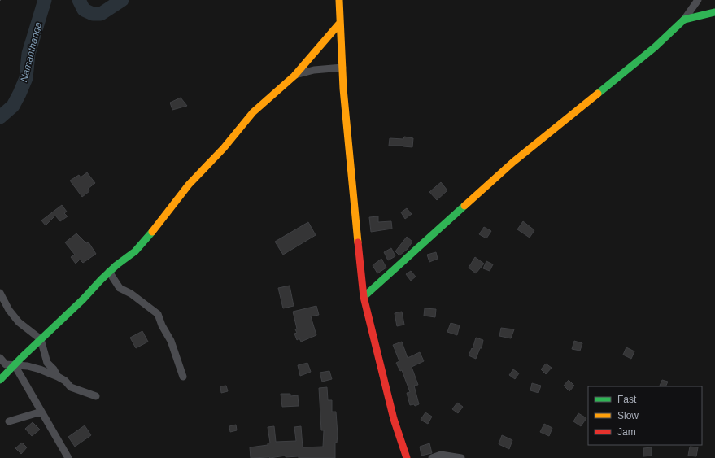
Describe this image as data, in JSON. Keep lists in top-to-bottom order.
{
  "water": ["Namanthanga"],
  "legend": ["Fast", "Slow", "Jam"]
}
